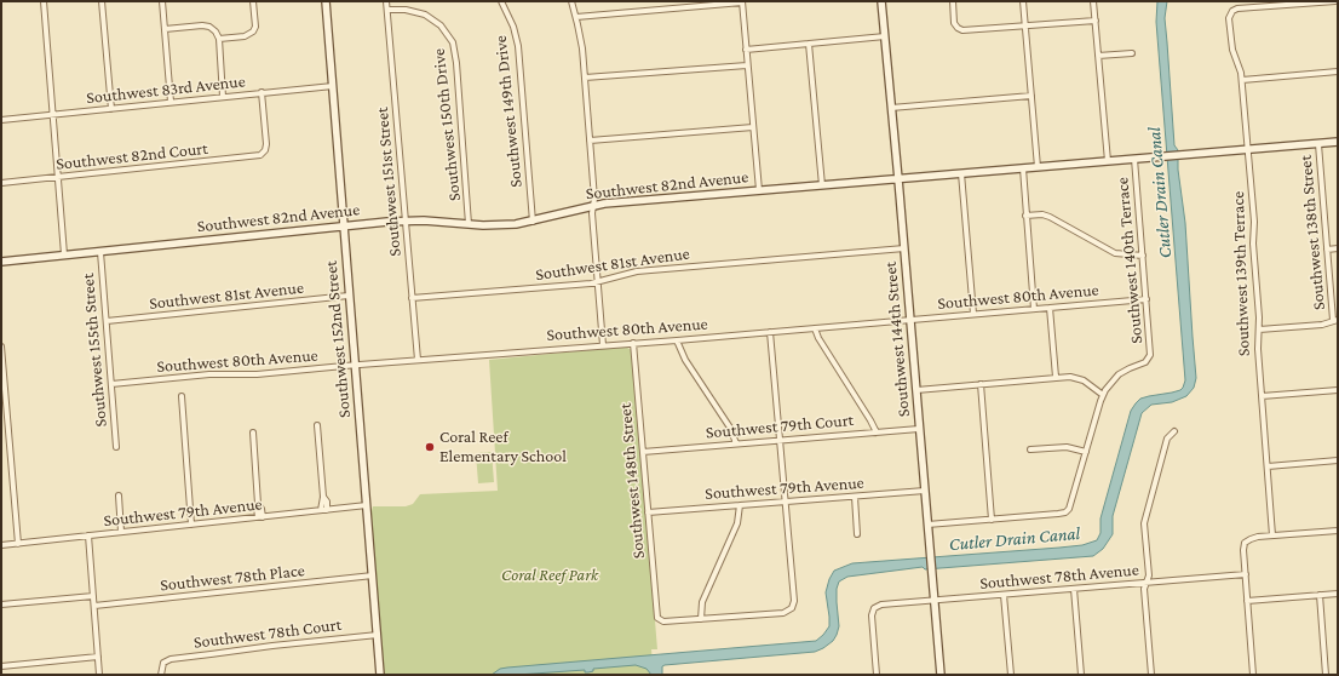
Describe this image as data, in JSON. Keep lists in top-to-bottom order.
{
  "streets": {
    "street": [
      "Southwest 83rd Avenue",
      "Southwest 149th Drive",
      "Southwest 150th Drive",
      "Southwest 82nd Court",
      "Southwest 151st Street",
      "Southwest 82nd Avenue",
      "Southwest 138th Street",
      "Southwest 140th Terrace",
      "Southwest 81st Avenue",
      "Southwest 139th Terrace",
      "Southwest 80th Avenue",
      "Southwest 152nd Street",
      "Southwest 144th Street",
      "Southwest 155th Street",
      "Southwest 79th Court",
      "Southwest 148th Street",
      "Southwest 79th Avenue",
      "Southwest 78th Avenue",
      "Southwest 78th Place",
      "Southwest 78th Court"
    ]
  },
  "crossings": [
    ["Southwest 83rd Avenue", "Southwest 82nd Court"],
    ["Southwest 83rd Avenue", "Southwest 152nd Street"],
    ["Southwest 149th Drive", "Southwest 82nd Avenue"],
    ["Southwest 150th Drive", "Southwest 151st Street"],
    ["Southwest 150th Drive", "Southwest 82nd Avenue"],
    ["Southwest 151st Street", "Southwest 82nd Avenue"],
    ["Southwest 151st Street", "Southwest 81st Avenue"],
    ["Southwest 151st Street", "Southwest 80th Avenue"],
    ["Southwest 82nd Avenue", "Southwest 138th Street"],
    ["Southwest 82nd Avenue", "Southwest 140th Terrace"],
    ["Southwest 82nd Avenue", "Southwest 139th Terrace"],
    ["Southwest 82nd Avenue", "Southwest 152nd Street"],
    ["Southwest 82nd Avenue", "Southwest 144th Street"],
    ["Southwest 82nd Avenue", "Southwest 155th Street"],
    ["Southwest 140th Terrace", "Southwest 80th Avenue"],
    ["Southwest 81st Avenue", "Southwest 152nd Street"],
    ["Southwest 81st Avenue", "Southwest 144th Street"],
    ["Southwest 81st Avenue", "Southwest 155th Street"],
    ["Southwest 80th Avenue", "Southwest 152nd Street"],
    ["Southwest 80th Avenue", "Southwest 144th Street"],
    ["Southwest 80th Avenue", "Southwest 155th Street"],
    ["Southwest 80th Avenue", "Southwest 148th Street"],
    ["Southwest 152nd Street", "Southwest 79th Avenue"],
    ["Southwest 152nd Street", "Southwest 78th Place"],
    ["Southwest 152nd Street", "Southwest 78th Court"],
    ["Southwest 144th Street", "Southwest 79th Court"],
    ["Southwest 144th Street", "Southwest 79th Avenue"],
    ["Southwest 144th Street", "Southwest 78th Avenue"],
    ["Southwest 79th Court", "Southwest 148th Street"],
    ["Southwest 148th Street", "Southwest 79th Avenue"]
  ],
  "water": ["Cutler Drain Canal"],
  "parks": ["Coral Reef Park"],
  "places": ["Coral Reef Elementary School"]
}
